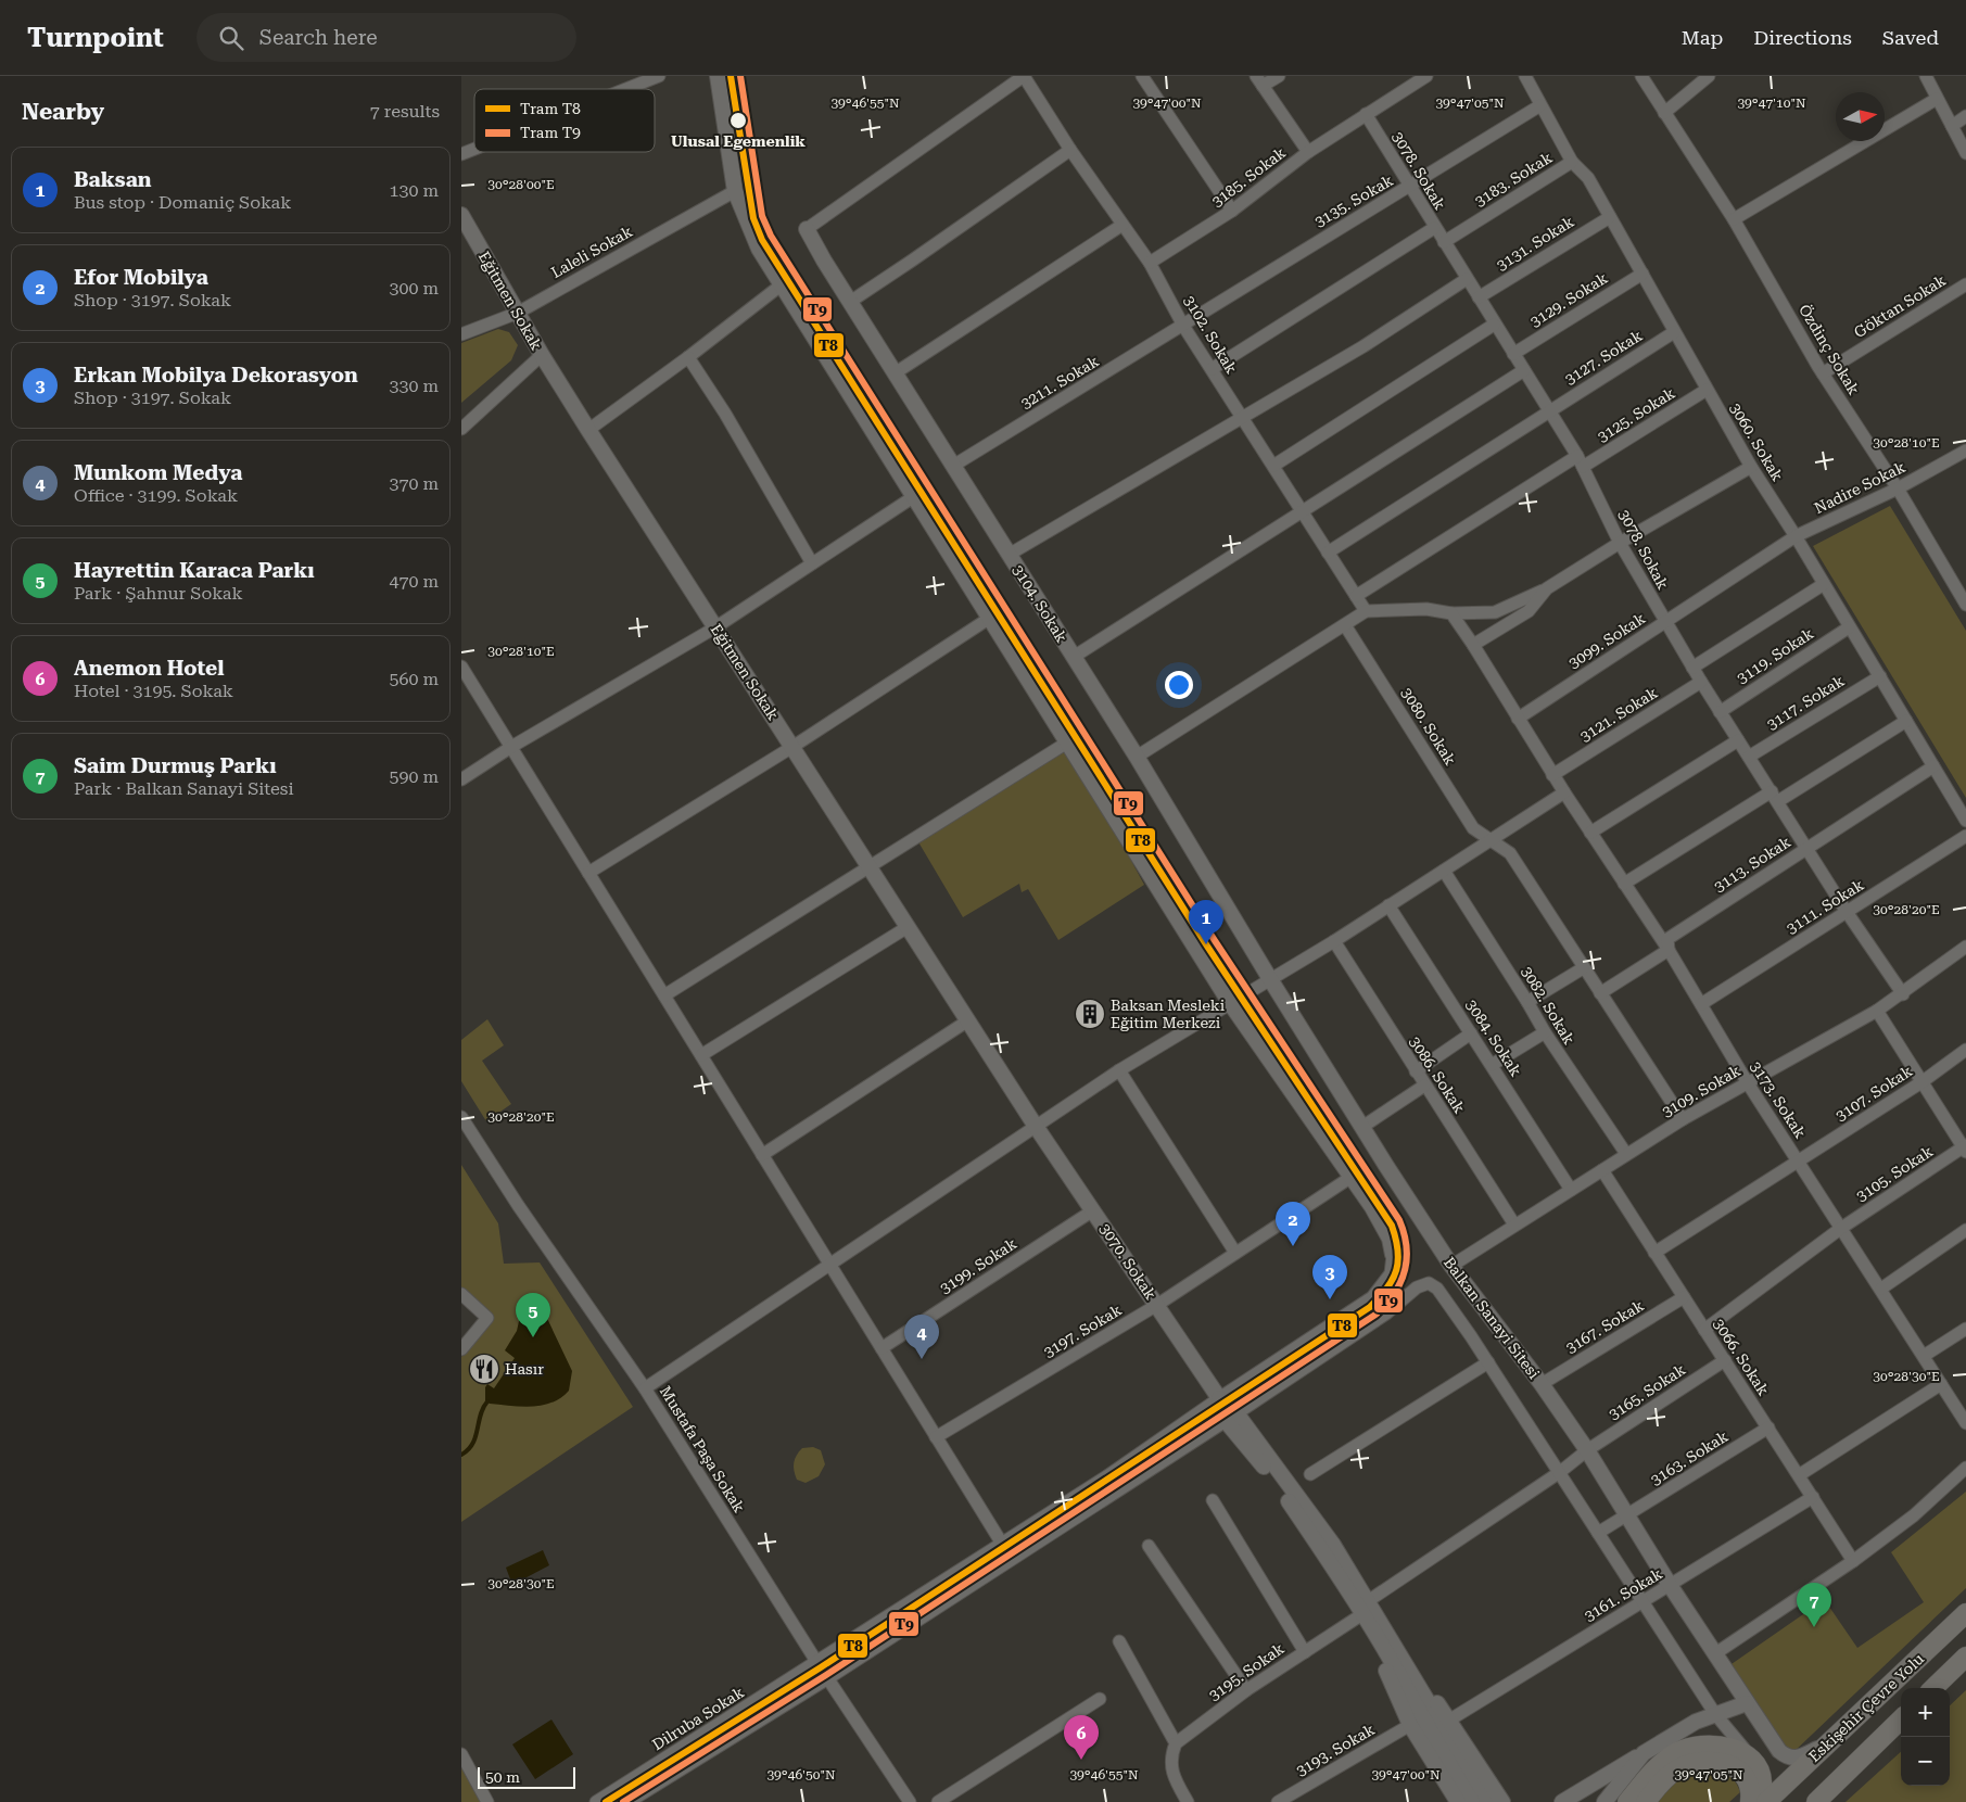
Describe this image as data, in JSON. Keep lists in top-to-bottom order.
{
  "streets": {
    "highway": ["Eskişehir Çevre Yolu"],
    "street": [
      "3078. Sokak",
      "3185. Sokak",
      "3183. Sokak",
      "3135. Sokak",
      "3131. Sokak",
      "Laleli Sokak",
      "3129. Sokak",
      "Eğitmen Sokak",
      "Göktan Sokak",
      "3102. Sokak",
      "Özdinç Sokak",
      "3127. Sokak",
      "3211. Sokak",
      "3125. Sokak",
      "3060. Sokak",
      "Nadire Sokak",
      "3104. Sokak",
      "3099. Sokak",
      "3119. Sokak",
      "3117. Sokak",
      "3121. Sokak",
      "3080. Sokak",
      "3113. Sokak",
      "3111. Sokak",
      "3082. Sokak",
      "3084. Sokak",
      "3086. Sokak",
      "3109. Sokak",
      "3107. Sokak",
      "3173. Sokak",
      "3105. Sokak",
      "3070. Sokak",
      "3199. Sokak",
      "Balkan Sanayi Sitesi",
      "3167. Sokak",
      "3197. Sokak",
      "3066. Sokak",
      "3165. Sokak",
      "Mustafa Paşa Sokak",
      "3163. Sokak",
      "3161. Sokak",
      "3195. Sokak",
      "Dilruba Sokak",
      "3193. Sokak"
    ]
  },
  "crossings": [
    ["3078. Sokak", "3185. Sokak"],
    ["3078. Sokak", "3183. Sokak"],
    ["3078. Sokak", "3135. Sokak"],
    ["3078. Sokak", "3131. Sokak"],
    ["3078. Sokak", "3129. Sokak"],
    ["3078. Sokak", "3127. Sokak"],
    ["3078. Sokak", "3125. Sokak"],
    ["3078. Sokak", "3099. Sokak"],
    ["3078. Sokak", "3119. Sokak"],
    ["3078. Sokak", "3117. Sokak"],
    ["3078. Sokak", "3121. Sokak"],
    ["3078. Sokak", "3113. Sokak"],
    ["3078. Sokak", "3111. Sokak"],
    ["3078. Sokak", "3109. Sokak"],
    ["3185. Sokak", "3102. Sokak"],
    ["3183. Sokak", "3060. Sokak"],
    ["3135. Sokak", "3102. Sokak"],
    ["3135. Sokak", "3211. Sokak"],
    ["3135. Sokak", "3060. Sokak"],
    ["3131. Sokak", "3060. Sokak"],
    ["Laleli Sokak", "Eğitmen Sokak"],
    ["3129. Sokak", "3060. Sokak"],
    ["Eğitmen Sokak", "3070. Sokak"],
    ["Göktan Sokak", "Özdinç Sokak"],
    ["3102. Sokak", "3127. Sokak"],
    ["3102. Sokak", "3211. Sokak"],
    ["3102. Sokak", "3125. Sokak"],
    ["Özdinç Sokak", "Nadire Sokak"],
    ["3127. Sokak", "3060. Sokak"],
    ["3211. Sokak", "3104. Sokak"],
    ["3125. Sokak", "3060. Sokak"],
    ["3060. Sokak", "Nadire Sokak"],
    ["3060. Sokak", "3099. Sokak"],
    ["3060. Sokak", "3119. Sokak"],
    ["3060. Sokak", "3117. Sokak"],
    ["3060. Sokak", "3113. Sokak"],
    ["Nadire Sokak", "3099. Sokak"],
    ["3104. Sokak", "Balkan Sanayi Sitesi"],
    ["3099. Sokak", "3173. Sokak"],
    ["3121. Sokak", "3173. Sokak"],
    ["3080. Sokak", "3113. Sokak"],
    ["3080. Sokak", "3109. Sokak"],
    ["3113. Sokak", "3173. Sokak"],
    ["3111. Sokak", "3173. Sokak"],
    ["3082. Sokak", "3109. Sokak"],
    ["3084. Sokak", "3109. Sokak"],
    ["3086. Sokak", "3109. Sokak"],
    ["3109. Sokak", "3173. Sokak"],
    ["3109. Sokak", "Balkan Sanayi Sitesi"],
    ["3109. Sokak", "3066. Sokak"],
    ["3107. Sokak", "3173. Sokak"],
    ["3107. Sokak", "3066. Sokak"],
    ["3173. Sokak", "3105. Sokak"],
    ["3105. Sokak", "3066. Sokak"],
    ["3070. Sokak", "3199. Sokak"],
    ["3070. Sokak", "3197. Sokak"],
    ["3070. Sokak", "3195. Sokak"],
    ["3070. Sokak", "Dilruba Sokak"],
    ["Balkan Sanayi Sitesi", "3167. Sokak"],
    ["Balkan Sanayi Sitesi", "3165. Sokak"],
    ["Balkan Sanayi Sitesi", "3163. Sokak"],
    ["Balkan Sanayi Sitesi", "3161. Sokak"],
    ["Balkan Sanayi Sitesi", "Eskişehir Çevre Yolu"],
    ["3167. Sokak", "3066. Sokak"],
    ["3066. Sokak", "3165. Sokak"],
    ["3066. Sokak", "3163. Sokak"],
    ["3066. Sokak", "3161. Sokak"],
    ["3165. Sokak", "3195. Sokak"],
    ["Mustafa Paşa Sokak", "Dilruba Sokak"]
  ],
  "places": {
    "other": ["Ulusal Egemenlik"],
    "building": ["Baksan Mesleki Eğitim Merkezi"],
    "restaurant": ["Hasır"]
  },
  "lines": ["tram line T8", "tram line T9"],
  "legend": ["Tram T8", "Tram T9"],
  "scale_bar": "50 m",
  "north": "right",
  "page": {
    "header": "Turnpoint",
    "search": "Search here",
    "nav": ["Map", "Directions", "Saved"],
    "heading": ["Nearby", "7 results"],
    "list": [
      {
        "mark": "1",
        "name": "Baksan",
        "note": "Bus stop · Domaniç Sokak",
        "value": "130 m"
      },
      {
        "mark": "2",
        "name": "Efor Mobilya",
        "note": "Shop · 3197. Sokak",
        "value": "300 m"
      },
      {
        "mark": "3",
        "name": "Erkan Mobilya Dekorasyon",
        "note": "Shop · 3197. Sokak",
        "value": "330 m"
      },
      {
        "mark": "4",
        "name": "Munkom Medya",
        "note": "Office · 3199. Sokak",
        "value": "370 m"
      },
      {
        "mark": "5",
        "name": "Hayrettin Karaca Parkı",
        "note": "Park · Şahnur Sokak",
        "value": "470 m"
      },
      {
        "mark": "6",
        "name": "Anemon Hotel",
        "note": "Hotel · 3195. Sokak",
        "value": "560 m"
      },
      {
        "mark": "7",
        "name": "Saim Durmuş Parkı",
        "note": "Park · Balkan Sanayi Sitesi",
        "value": "590 m"
      }
    ],
    "pins": [
      "1",
      "2",
      "3",
      "5",
      "4",
      "7",
      "6"
    ],
    "map_buttons": ["+", "−"],
    "scale": "50 m"
  },
  "coordinates": [
    "39°46'55\"N",
    "39°47'00\"N",
    "39°47'05\"N",
    "39°47'10\"N",
    "30°28'00\"E",
    "30°28'10\"E",
    "30°28'20\"E",
    "30°28'30\"E",
    "39°46'50\"N"
  ]
}
